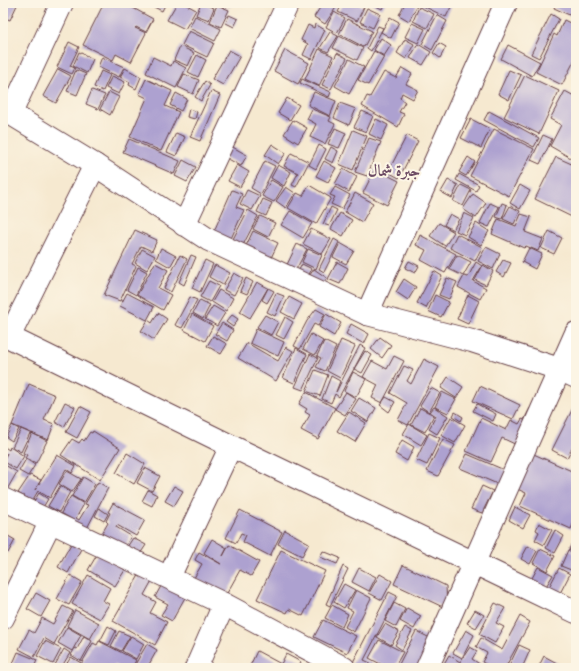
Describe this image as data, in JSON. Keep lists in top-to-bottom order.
{
  "districts": ["جبرة شمال"]
}
